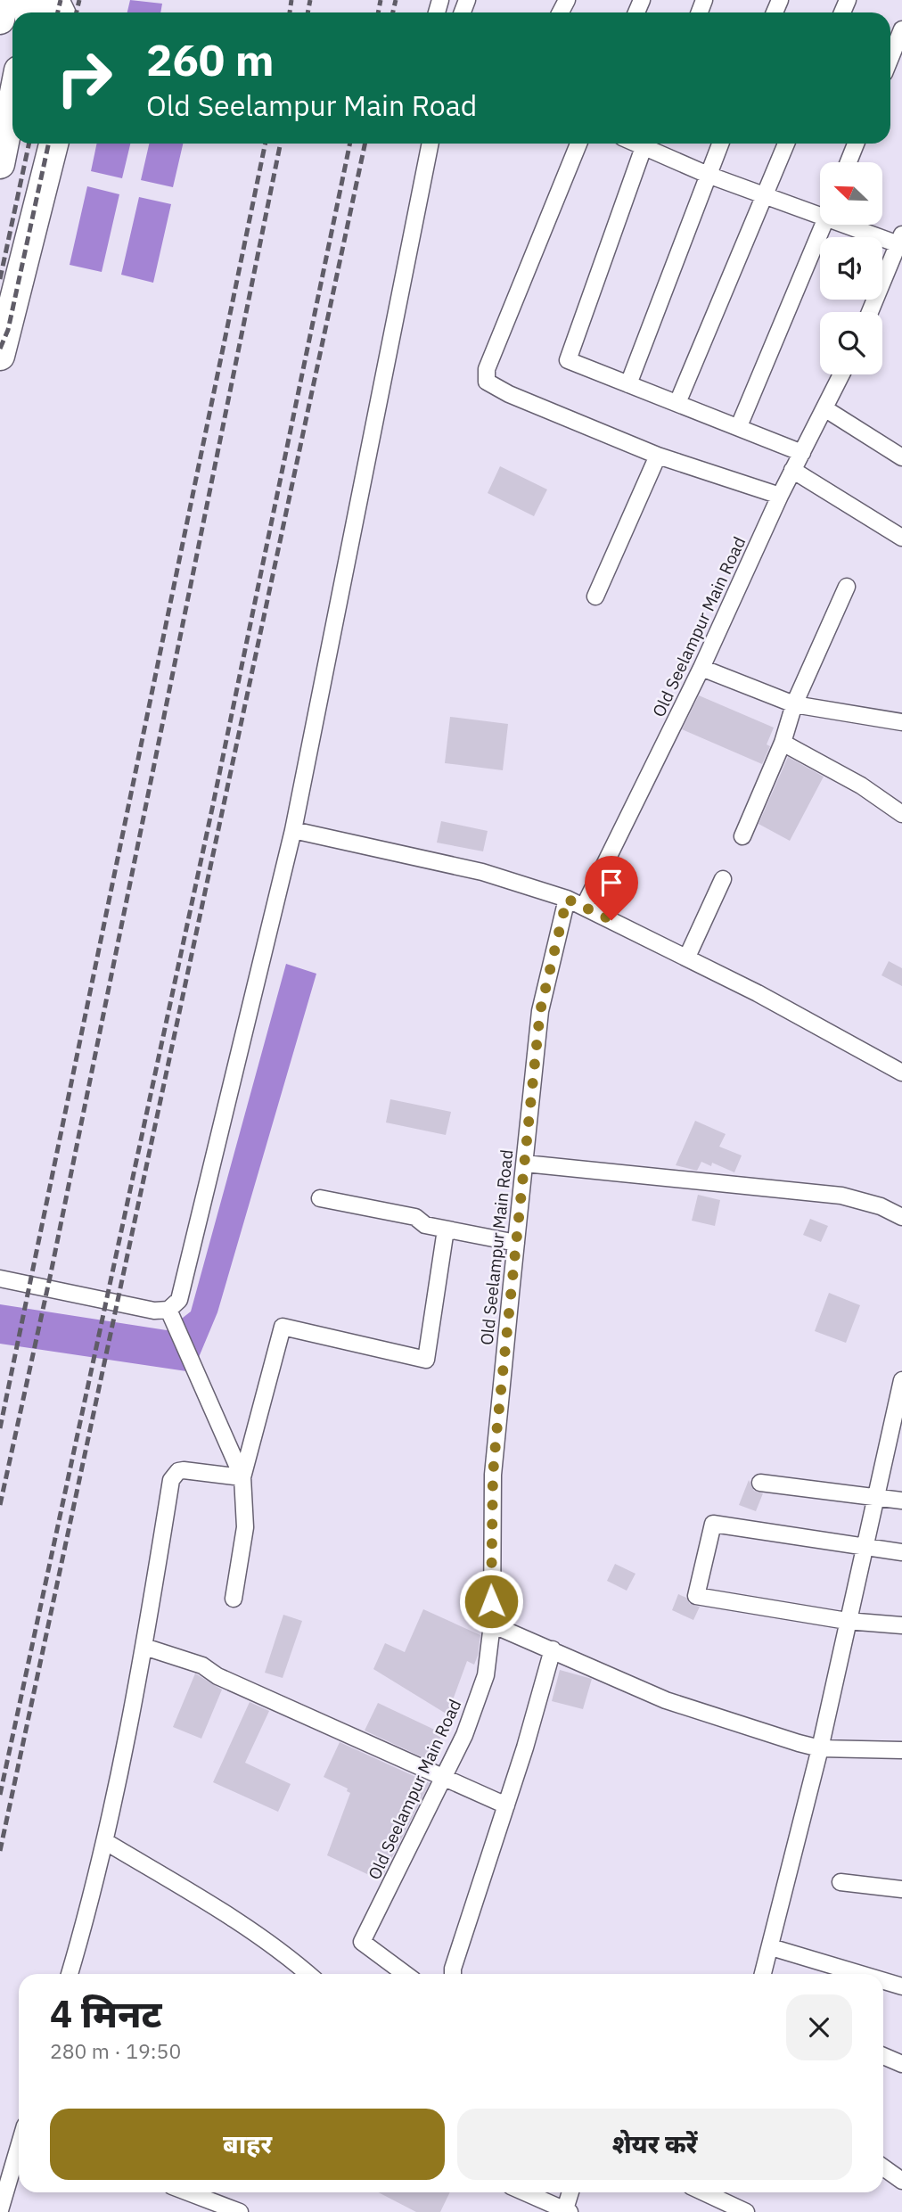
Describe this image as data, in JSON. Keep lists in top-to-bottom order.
{
  "streets": {
    "street": ["Old Seelampur Main Road"]
  },
  "north": "top left",
  "page": {
    "turn": ["260 m", "Old Seelampur Main Road"],
    "heading": ["4 मिनट", "280 m · 19:50"],
    "buttons": ["बाहर", "शेयर करें"]
  }
}
